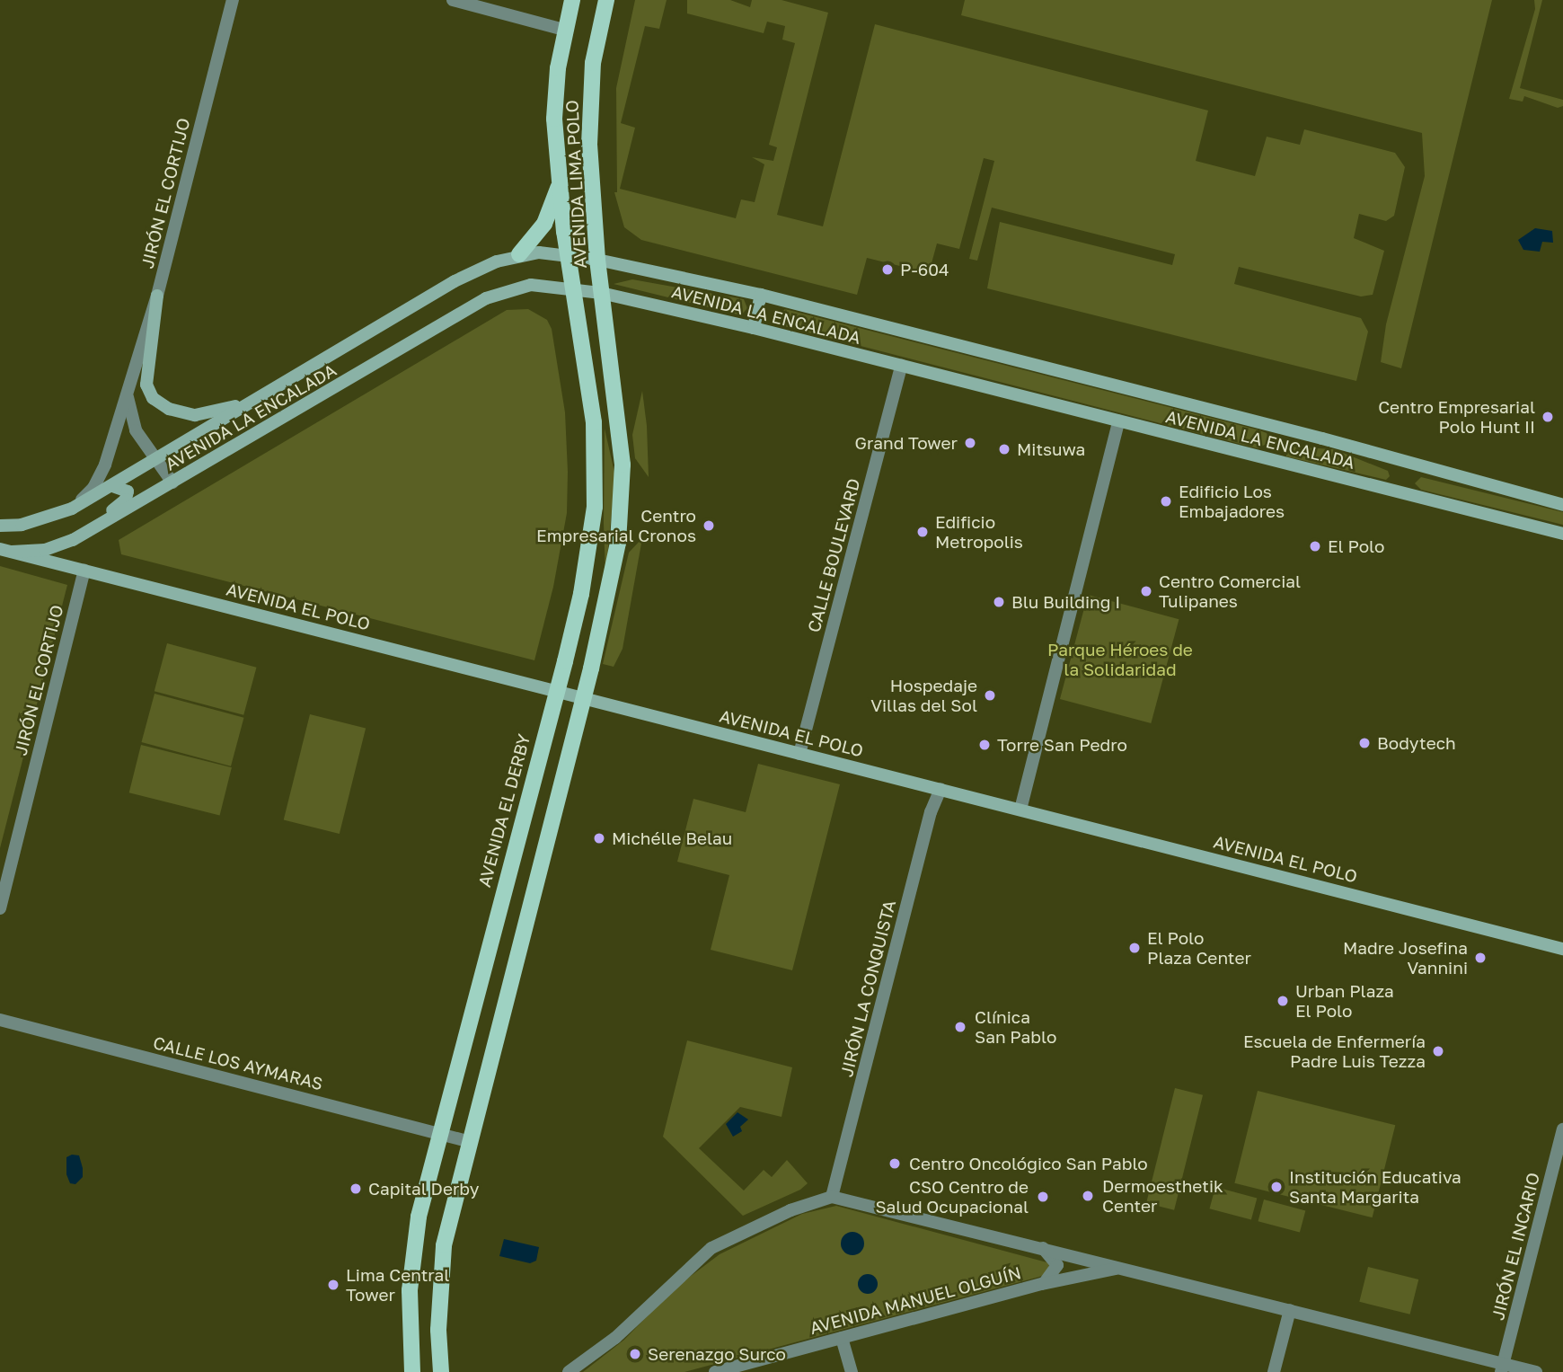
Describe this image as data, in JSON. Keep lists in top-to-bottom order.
{
  "streets": {
    "main road": [
      "AVENIDA LIMA POLO",
      "AVENIDA LA ENCALADA",
      "AVENIDA EL POLO",
      "AVENIDA EL DERBY"
    ],
    "street": [
      "JIRÓN EL CORTIJO",
      "CALLE BOULEVARD",
      "JIRÓN LA CONQUISTA",
      "CALLE LOS AYMARAS",
      "JIRÓN EL INCARIO",
      "AVENIDA MANUEL OLGUÍN"
    ]
  },
  "crossings": [
    ["AVENIDA LIMA POLO", "AVENIDA LA ENCALADA"],
    ["AVENIDA LIMA POLO", "AVENIDA EL DERBY"],
    ["JIRÓN EL CORTIJO", "AVENIDA LA ENCALADA"],
    ["JIRÓN EL CORTIJO", "AVENIDA EL POLO"],
    ["AVENIDA LA ENCALADA", "CALLE BOULEVARD"],
    ["AVENIDA LA ENCALADA", "AVENIDA EL POLO"],
    ["AVENIDA LA ENCALADA", "AVENIDA EL DERBY"],
    ["CALLE BOULEVARD", "AVENIDA EL POLO"],
    ["AVENIDA EL POLO", "AVENIDA EL DERBY"],
    ["AVENIDA EL POLO", "JIRÓN LA CONQUISTA"],
    ["AVENIDA EL DERBY", "CALLE LOS AYMARAS"],
    ["JIRÓN LA CONQUISTA", "AVENIDA MANUEL OLGUÍN"],
    ["JIRÓN EL INCARIO", "AVENIDA MANUEL OLGUÍN"]
  ],
  "parks": ["Parque Héroes de la Solidaridad"],
  "places": [
    "P-604",
    "Centro Empresarial Polo Hunt II",
    "Grand Tower",
    "Mitsuwa",
    "Edificio Los Embajadores",
    "Centro Empresarial Cronos",
    "Edificio Metropolis",
    "El Polo",
    "Centro Comercial Tulipanes",
    "Blu Building I",
    "Hospedaje Villas del Sol",
    "Bodytech",
    "Torre San Pedro",
    "Michélle Belau",
    "El Polo Plaza Center",
    "Madre Josefina Vannini",
    "Urban Plaza El Polo",
    "Clínica San Pablo",
    "Escuela de Enfermería Padre Luis Tezza",
    "Centro Oncológico San Pablo",
    "Institución Educativa Santa Margarita",
    "Capital Derby",
    "Dermoesthetik Center",
    "CSO Centro de Salud Ocupacional",
    "Lima Central Tower",
    "Serenazgo Surco"
  ]
}
